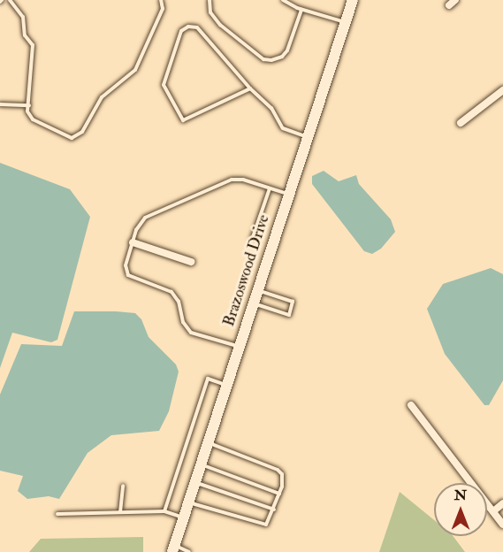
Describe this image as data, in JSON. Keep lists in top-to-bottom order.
{
  "streets": {
    "street": ["Brazoswood Drive"]
  },
  "north": "top"
}
